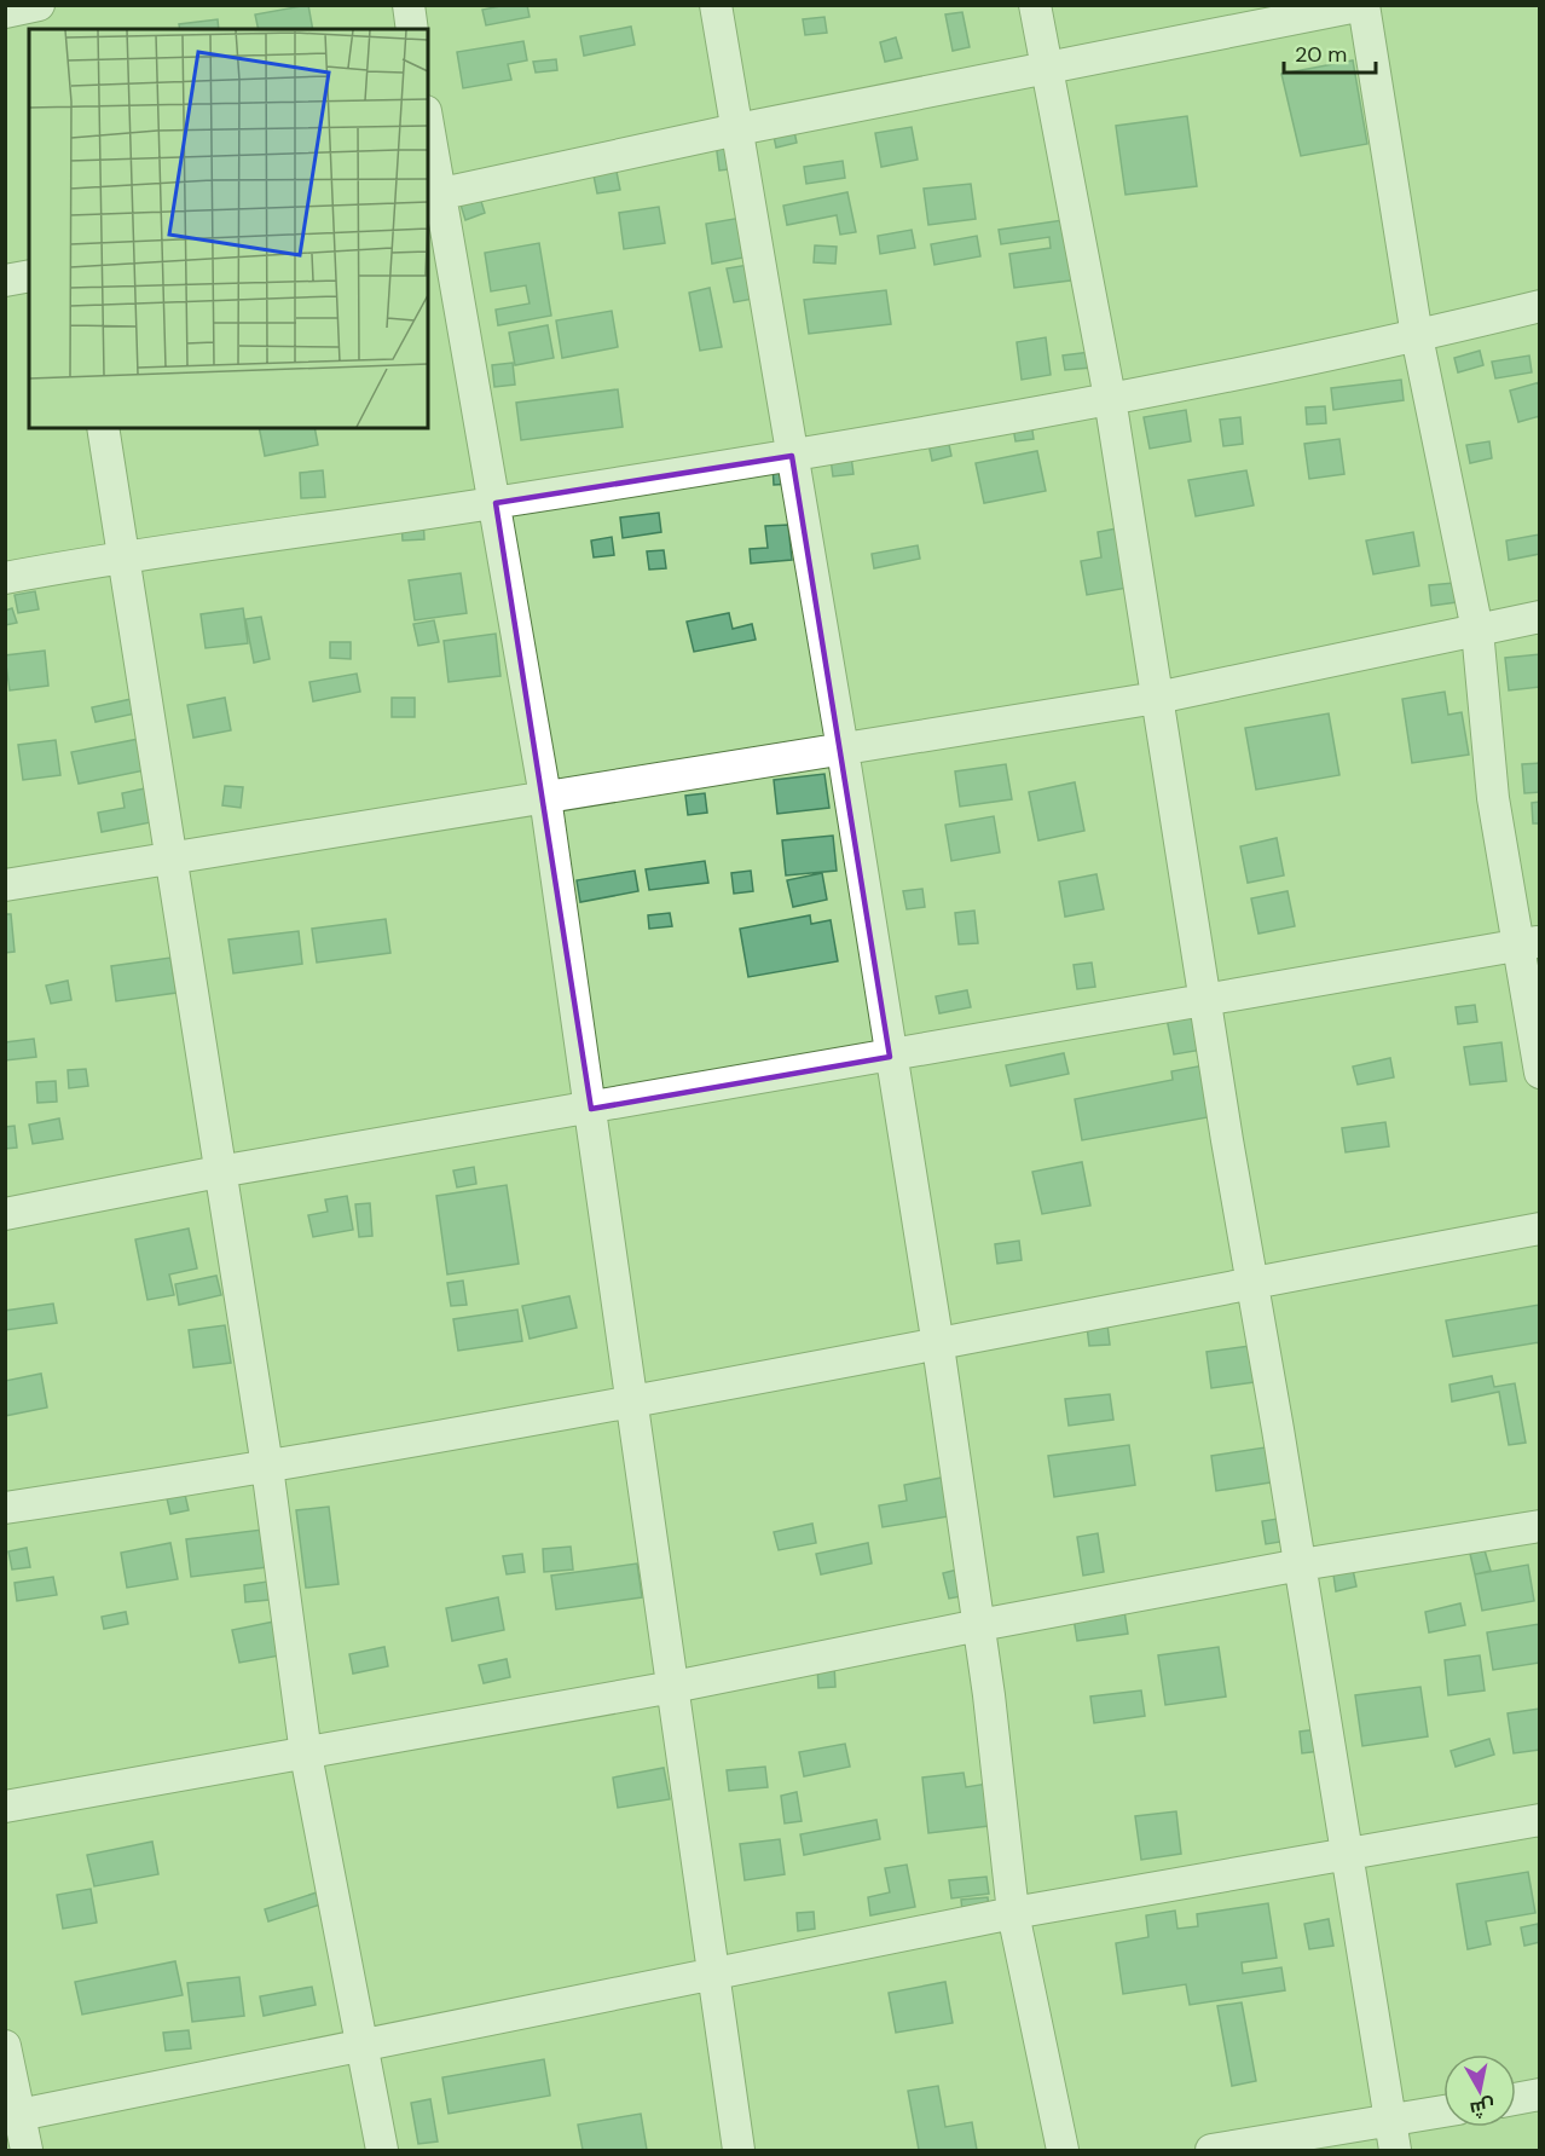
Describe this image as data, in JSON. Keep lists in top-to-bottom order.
{
  "scale_bar": "20 m",
  "north": "bottom"
}
